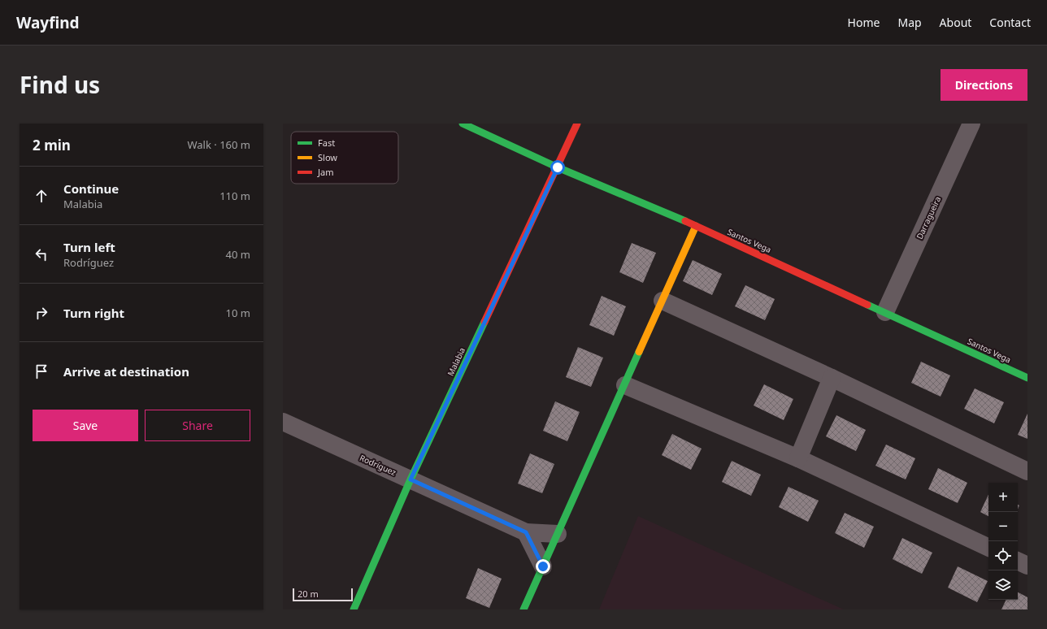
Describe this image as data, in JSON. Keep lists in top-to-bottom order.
{
  "streets": {
    "street": [
      "Darragueira",
      "Santos Vega",
      "Malabia",
      "Rodríguez"
    ]
  },
  "crossings": [
    ["Darragueira", "Santos Vega"],
    ["Santos Vega", "Malabia"],
    ["Malabia", "Rodríguez"]
  ],
  "legend": ["Fast", "Slow", "Jam"],
  "scale_bar": "20 m",
  "page": {
    "header": "Wayfind",
    "nav": [
      "Home",
      "Map",
      "About",
      "Contact"
    ],
    "title": "Find us",
    "buttons": [
      "Directions",
      ["Save", "Share"]
    ],
    "heading": ["2 min", "Walk · 160 m"],
    "list": [
      ["Continue", "Malabia", "110 m"],
      ["Turn left", "Rodríguez", "40 m"],
      ["Turn right", "10 m"],
      "Arrive at destination"
    ],
    "map_buttons": ["+", "−"],
    "scale": "20 m"
  }
}
